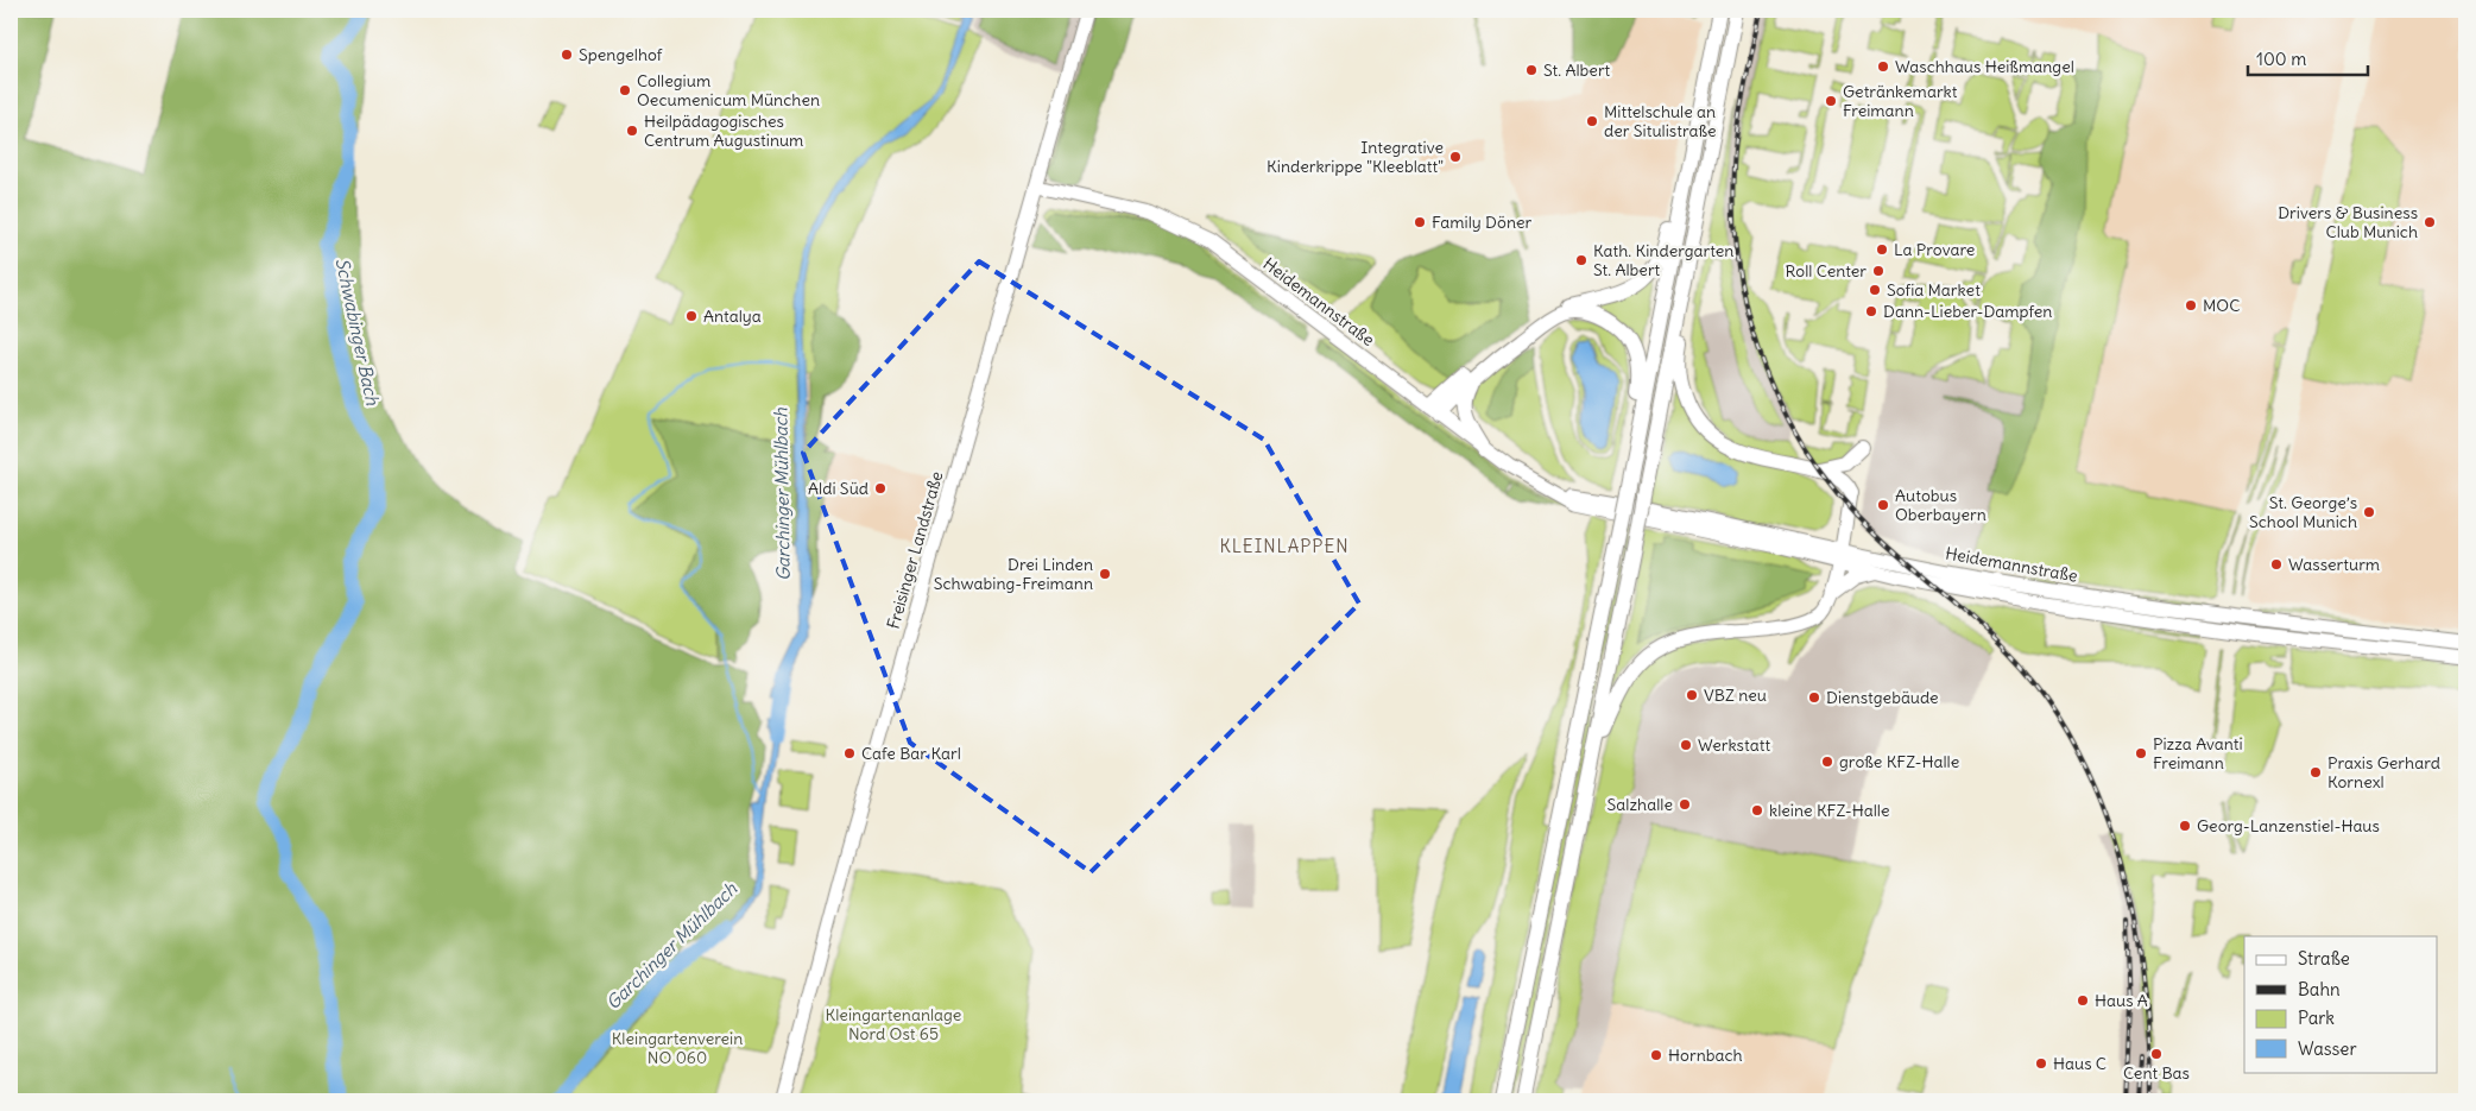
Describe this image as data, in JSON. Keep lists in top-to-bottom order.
{
  "streets": {
    "main road": ["Heidemannstraße", "Freisinger Landstraße"]
  },
  "crossings": [
    ["Heidemannstraße", "Freisinger Landstraße"]
  ],
  "districts": ["KLEINLAPPEN"],
  "water": ["Schwabinger Bach", "Garchinger Mühlbach"],
  "parks": ["Kleingartenanlage Nord Ost 65", "Kleingartenverein NO 060"],
  "places": [
    "Spengelhof",
    "Waschhaus Heißmangel",
    "St. Albert",
    "Collegium Oecumenicum München",
    "Getränkemarkt Freimann",
    "Mittelschule an der Situlistraße",
    "Heilpädagogisches Centrum Augustinum",
    "Integrative Kinderkrippe \"Kleeblatt\"",
    "Family Döner",
    "Drivers & Business Club Munich",
    "La Provare",
    "Kath. Kindergarten St. Albert",
    "Roll Center",
    "Sofia Market",
    "MOC",
    "Dann-Lieber-Dampfen",
    "Antalya",
    "Aldi Süd",
    "Autobus Oberbayern",
    "St. George’s School Munich",
    "Wasserturm",
    "Drei Linden Schwabing-Freimann",
    "VBZ neu",
    "Dienstgebäude",
    "Werkstatt",
    "Cafe Bar Karl",
    "Pizza Avanti Freimann",
    "große KFZ-Halle",
    "Praxis Gerhard Kornexl",
    "Salzhalle",
    "kleine KFZ-Halle",
    "Georg-Lanzenstiel-Haus",
    "Haus A",
    "Cent Bas",
    "Hornbach",
    "Haus C"
  ],
  "legend": [
    "Straße",
    "Bahn",
    "Park",
    "Wasser"
  ],
  "scale_bar": "100 m"
}
